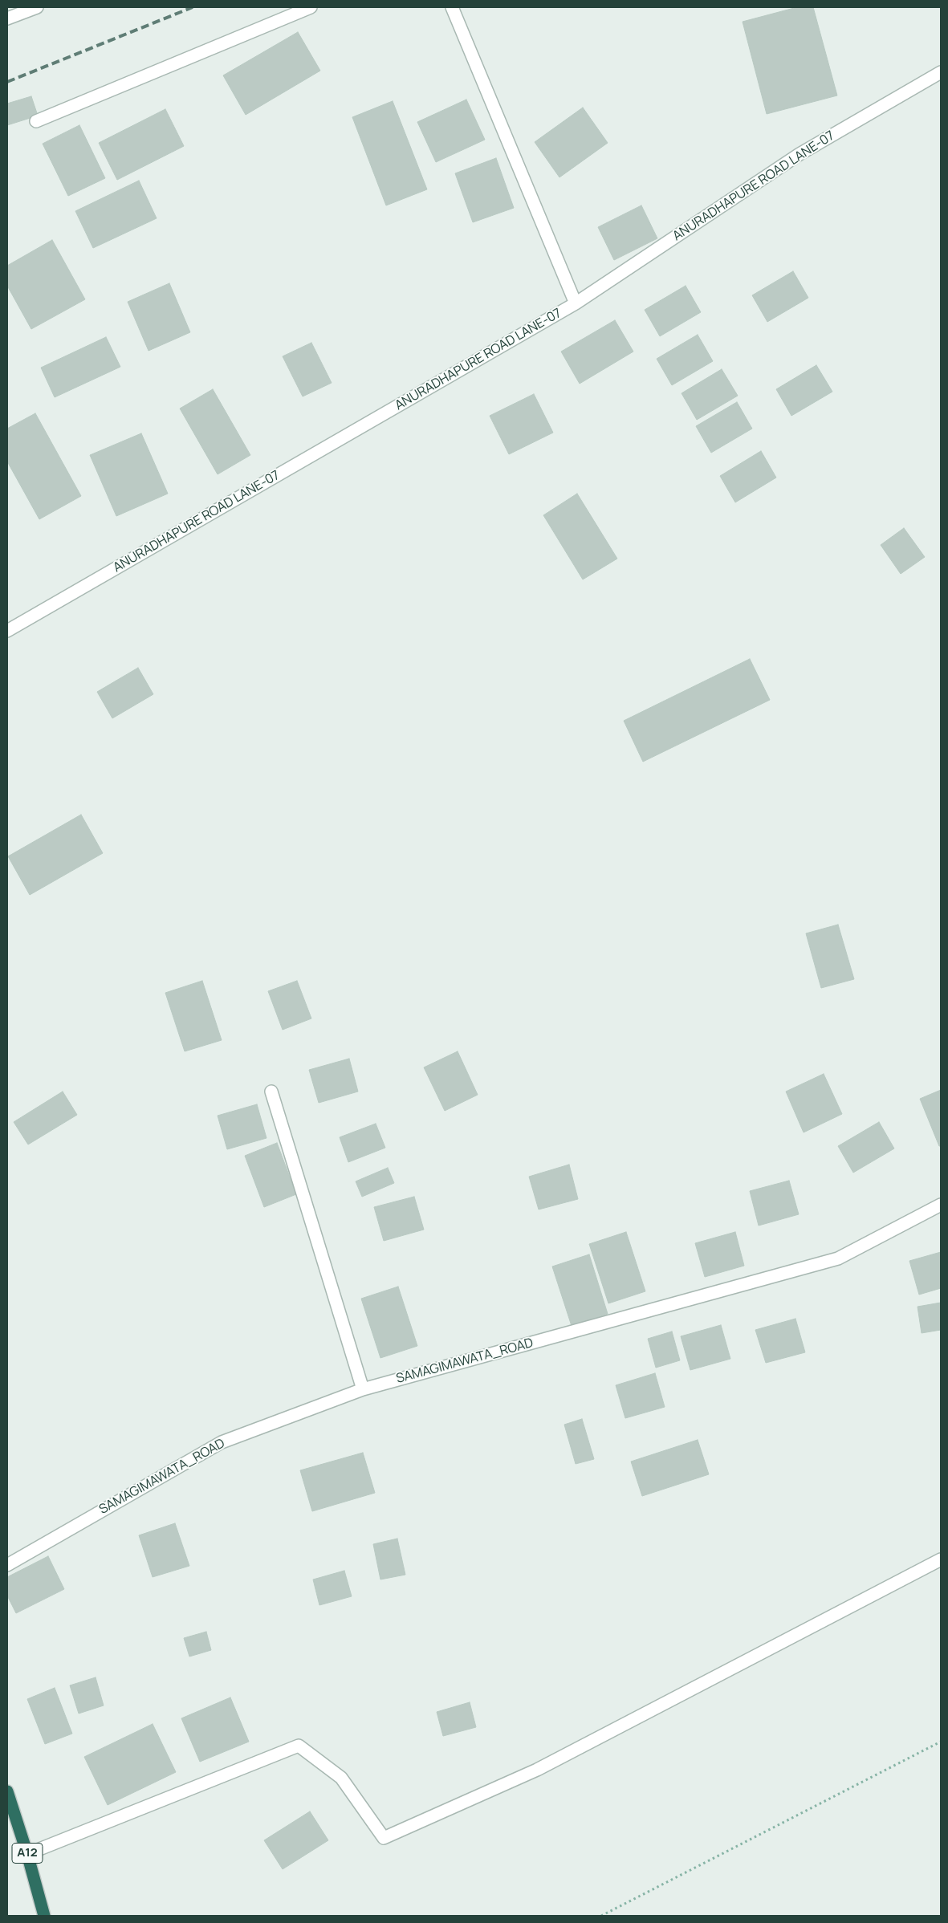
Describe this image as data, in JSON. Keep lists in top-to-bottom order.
{
  "streets": {
    "highway": ["A12"],
    "street": ["ANURADHAPURE ROAD LANE-07", "SAMAGIMAWATA_ROAD"]
  }
}
